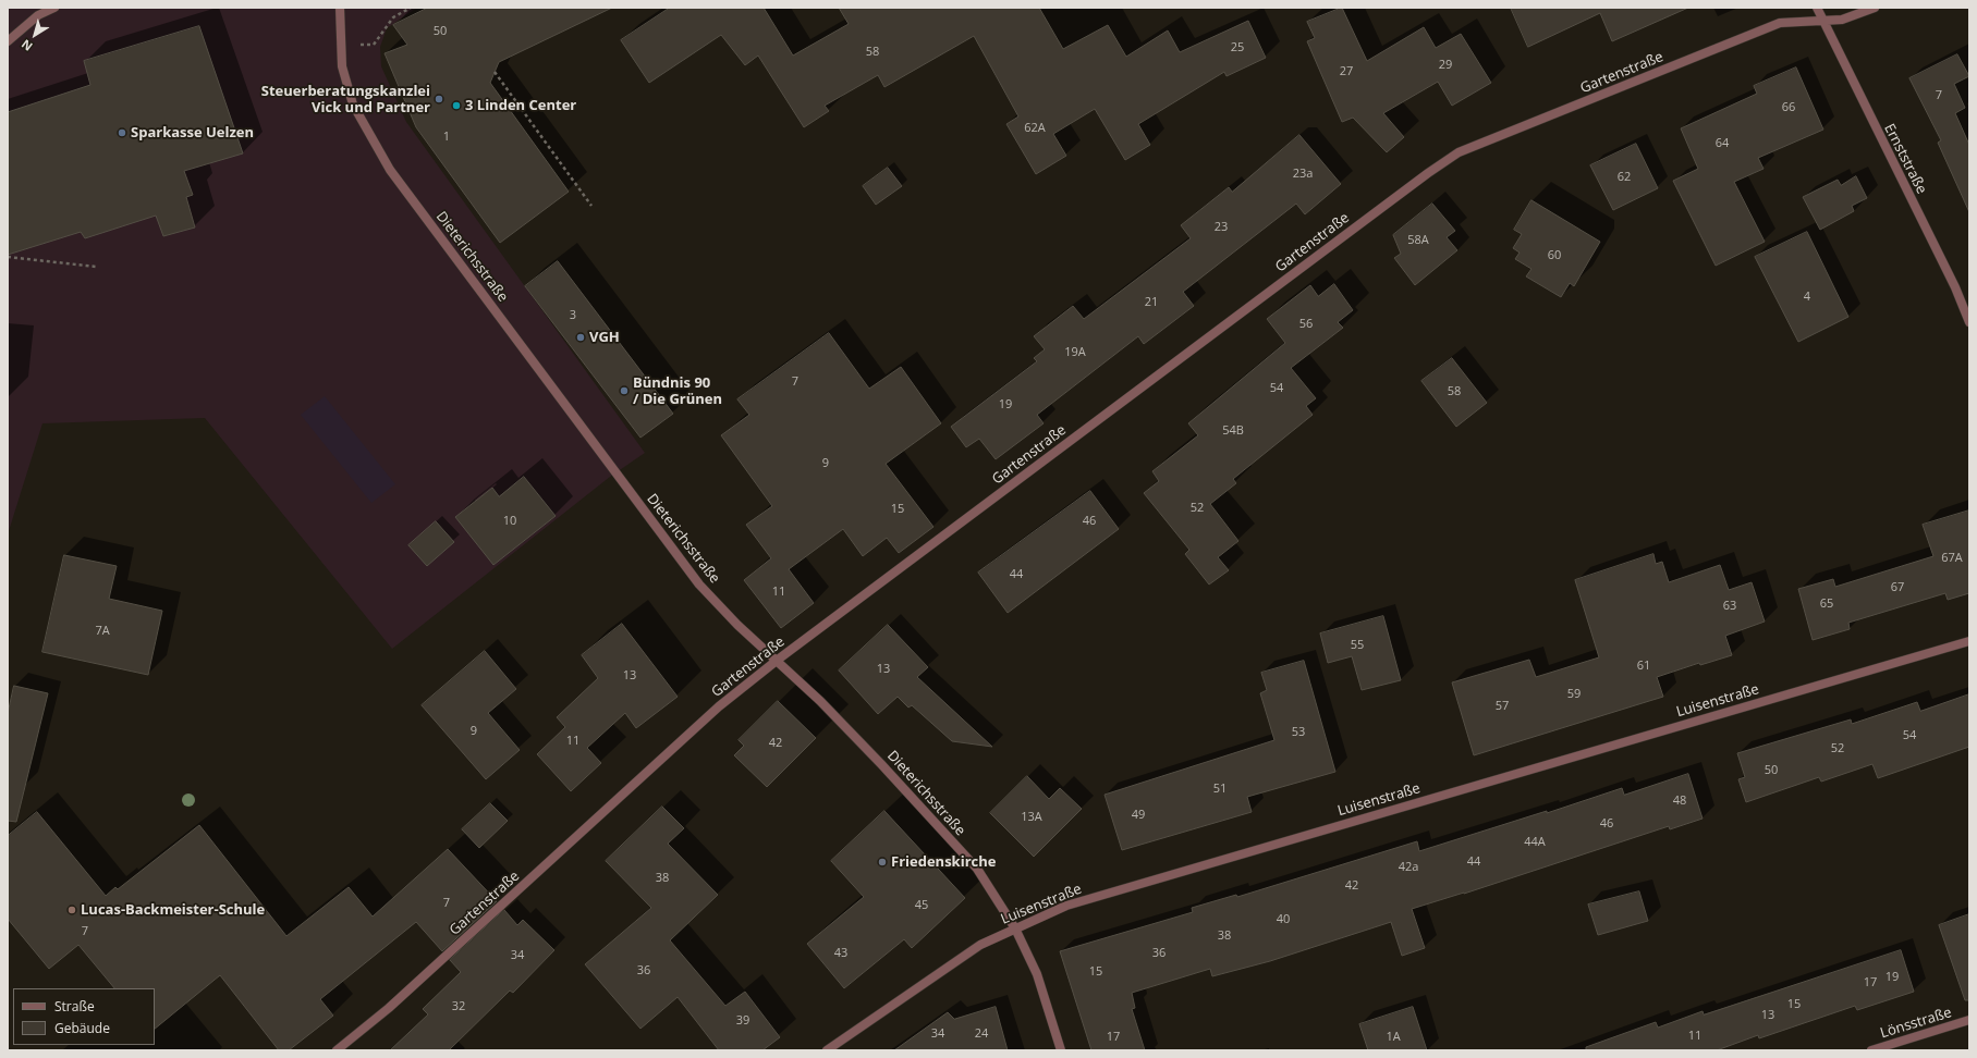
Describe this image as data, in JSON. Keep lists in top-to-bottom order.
{
  "streets": {
    "street": [
      "Gartenstraße",
      "Ernststraße",
      "Dieterichsstraße",
      "Luisenstraße",
      "Lönsstraße"
    ]
  },
  "crossings": [
    ["Gartenstraße", "Ernststraße"],
    ["Gartenstraße", "Dieterichsstraße"],
    ["Dieterichsstraße", "Luisenstraße"]
  ],
  "places": [
    "Steuerberatungskanzlei Vick und Partner",
    "3 Linden Center",
    "Sparkasse Uelzen",
    "VGH",
    "Bündnis 90 / Die Grünen",
    "Friedenskirche",
    "Lucas-Backmeister-Schule"
  ],
  "house_numbers": [
    "50",
    "25",
    "58",
    "29",
    "27",
    "7",
    "66",
    "62A",
    "1",
    "64",
    "23a",
    "62",
    "23",
    "58A",
    "60",
    "4",
    "21",
    "3",
    "56",
    "19A",
    "7",
    "54",
    "58",
    "19",
    "54B",
    "9",
    "52",
    "15",
    "10",
    "46",
    "67A",
    "44",
    "67",
    "11",
    "65",
    "63",
    "7A",
    "55",
    "61",
    "13",
    "13",
    "59",
    "57",
    "9",
    "53",
    "54",
    "11",
    "42",
    "52",
    "50",
    "51",
    "48",
    "49",
    "13A",
    "46",
    "44A",
    "44",
    "42a",
    "38",
    "42",
    "7",
    "45",
    "40",
    "7",
    "38",
    "43",
    "36",
    "34",
    "36",
    "15",
    "19",
    "17",
    "15",
    "32",
    "13",
    "39",
    "34",
    "24",
    "11",
    "17",
    "1A"
  ],
  "legend": ["Straße", "Gebäude"],
  "north": "bottom left"
}
